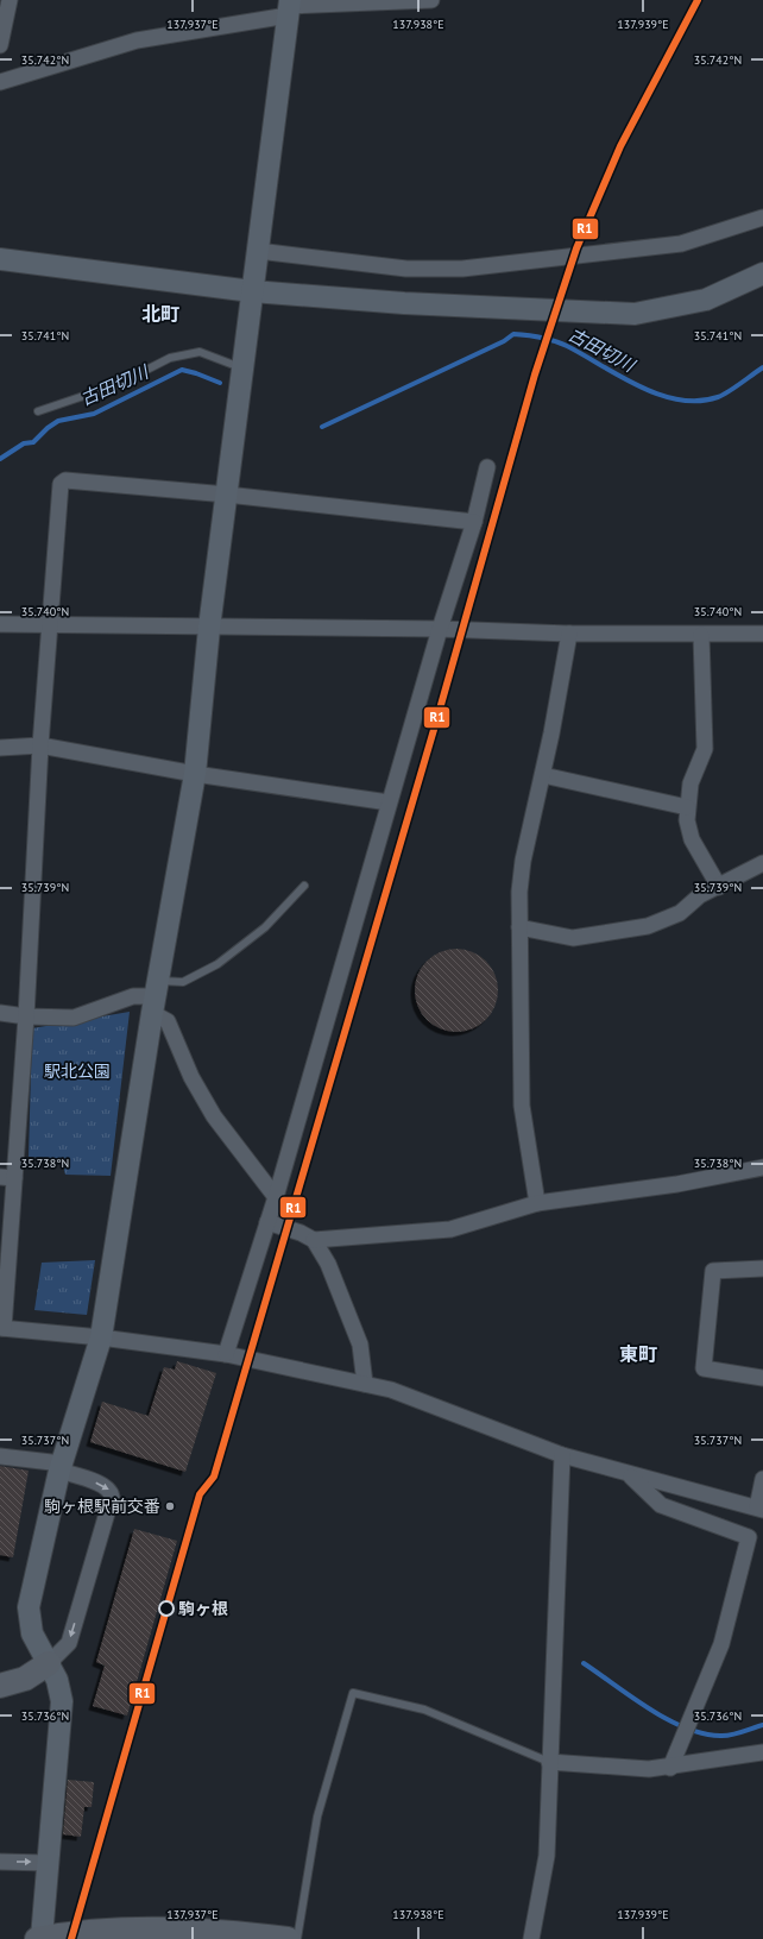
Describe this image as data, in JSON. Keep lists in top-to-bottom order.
{
  "districts": ["北町", "東町"],
  "water": ["古田切川"],
  "parks": ["駅北公園"],
  "places": ["駒ヶ根駅前交番", "駒ヶ根"],
  "lines": ["transit line R1"],
  "coordinates": [
    "137.937°E",
    "137.938°E",
    "137.939°E",
    "35.742°N",
    "35.741°N",
    "35.740°N",
    "35.739°N",
    "35.738°N",
    "35.737°N",
    "35.736°N"
  ]
}
